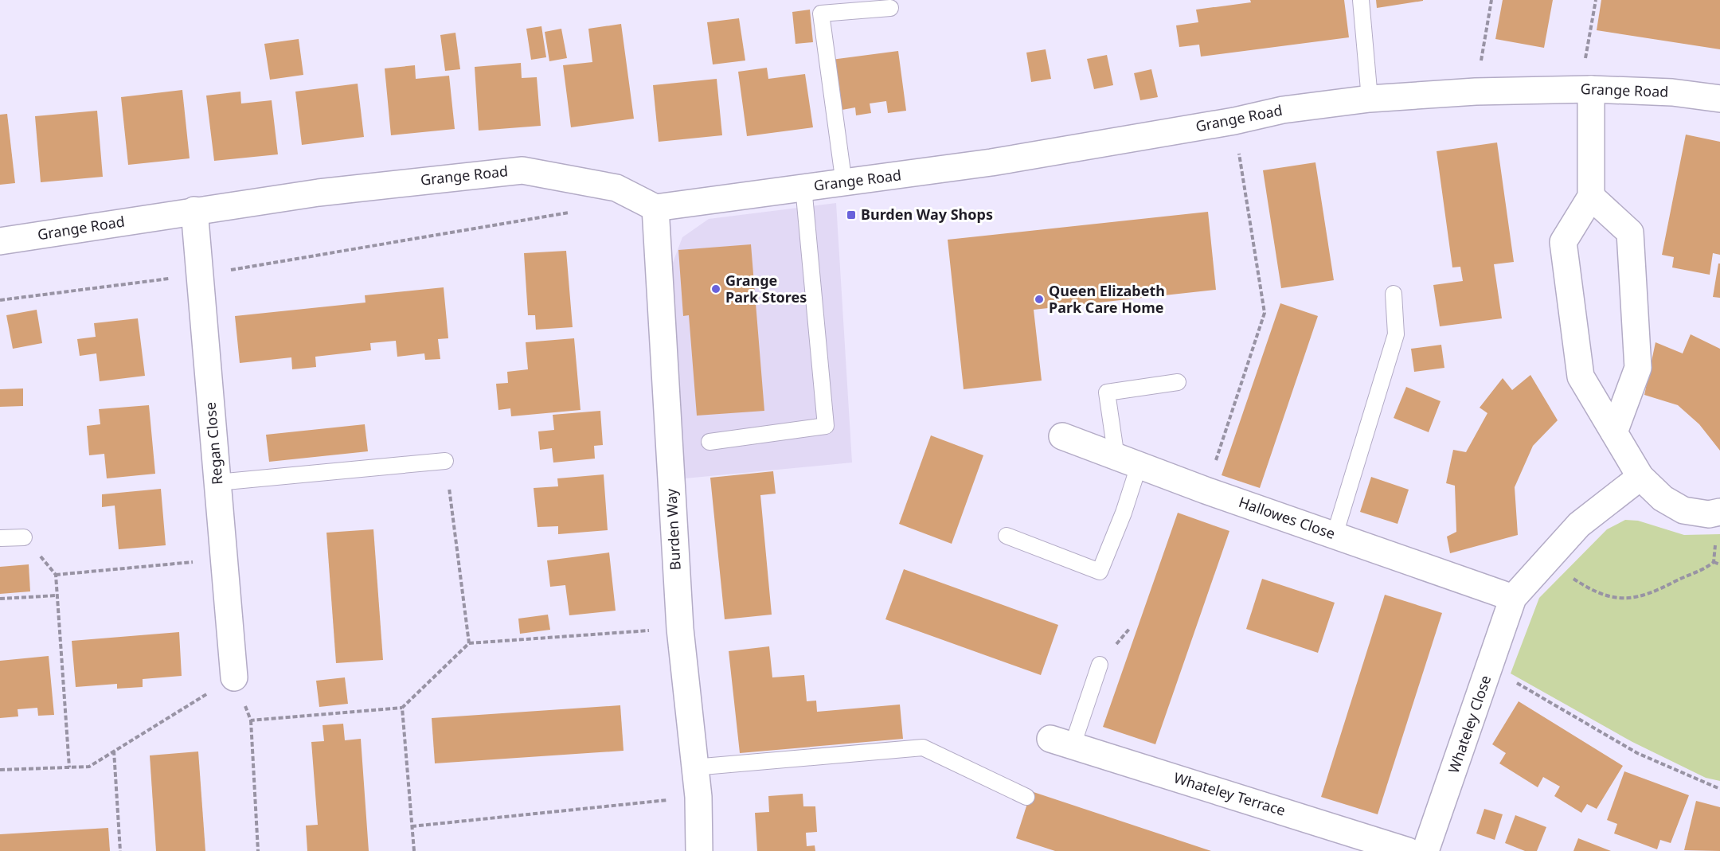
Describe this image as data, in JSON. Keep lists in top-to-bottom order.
{
  "streets": {
    "street": [
      "Grange Road",
      "Regan Close",
      "Hallowes Close",
      "Burden Way",
      "Whateley Close",
      "Whateley Terrace"
    ]
  },
  "crossings": [
    ["Grange Road", "Regan Close"],
    ["Grange Road", "Burden Way"],
    ["Hallowes Close", "Whateley Close"]
  ],
  "places": {
    "transit": ["Burden Way Shops"],
    "other": ["Grange Park Stores", "Queen Elizabeth Park Care Home"]
  }
}
